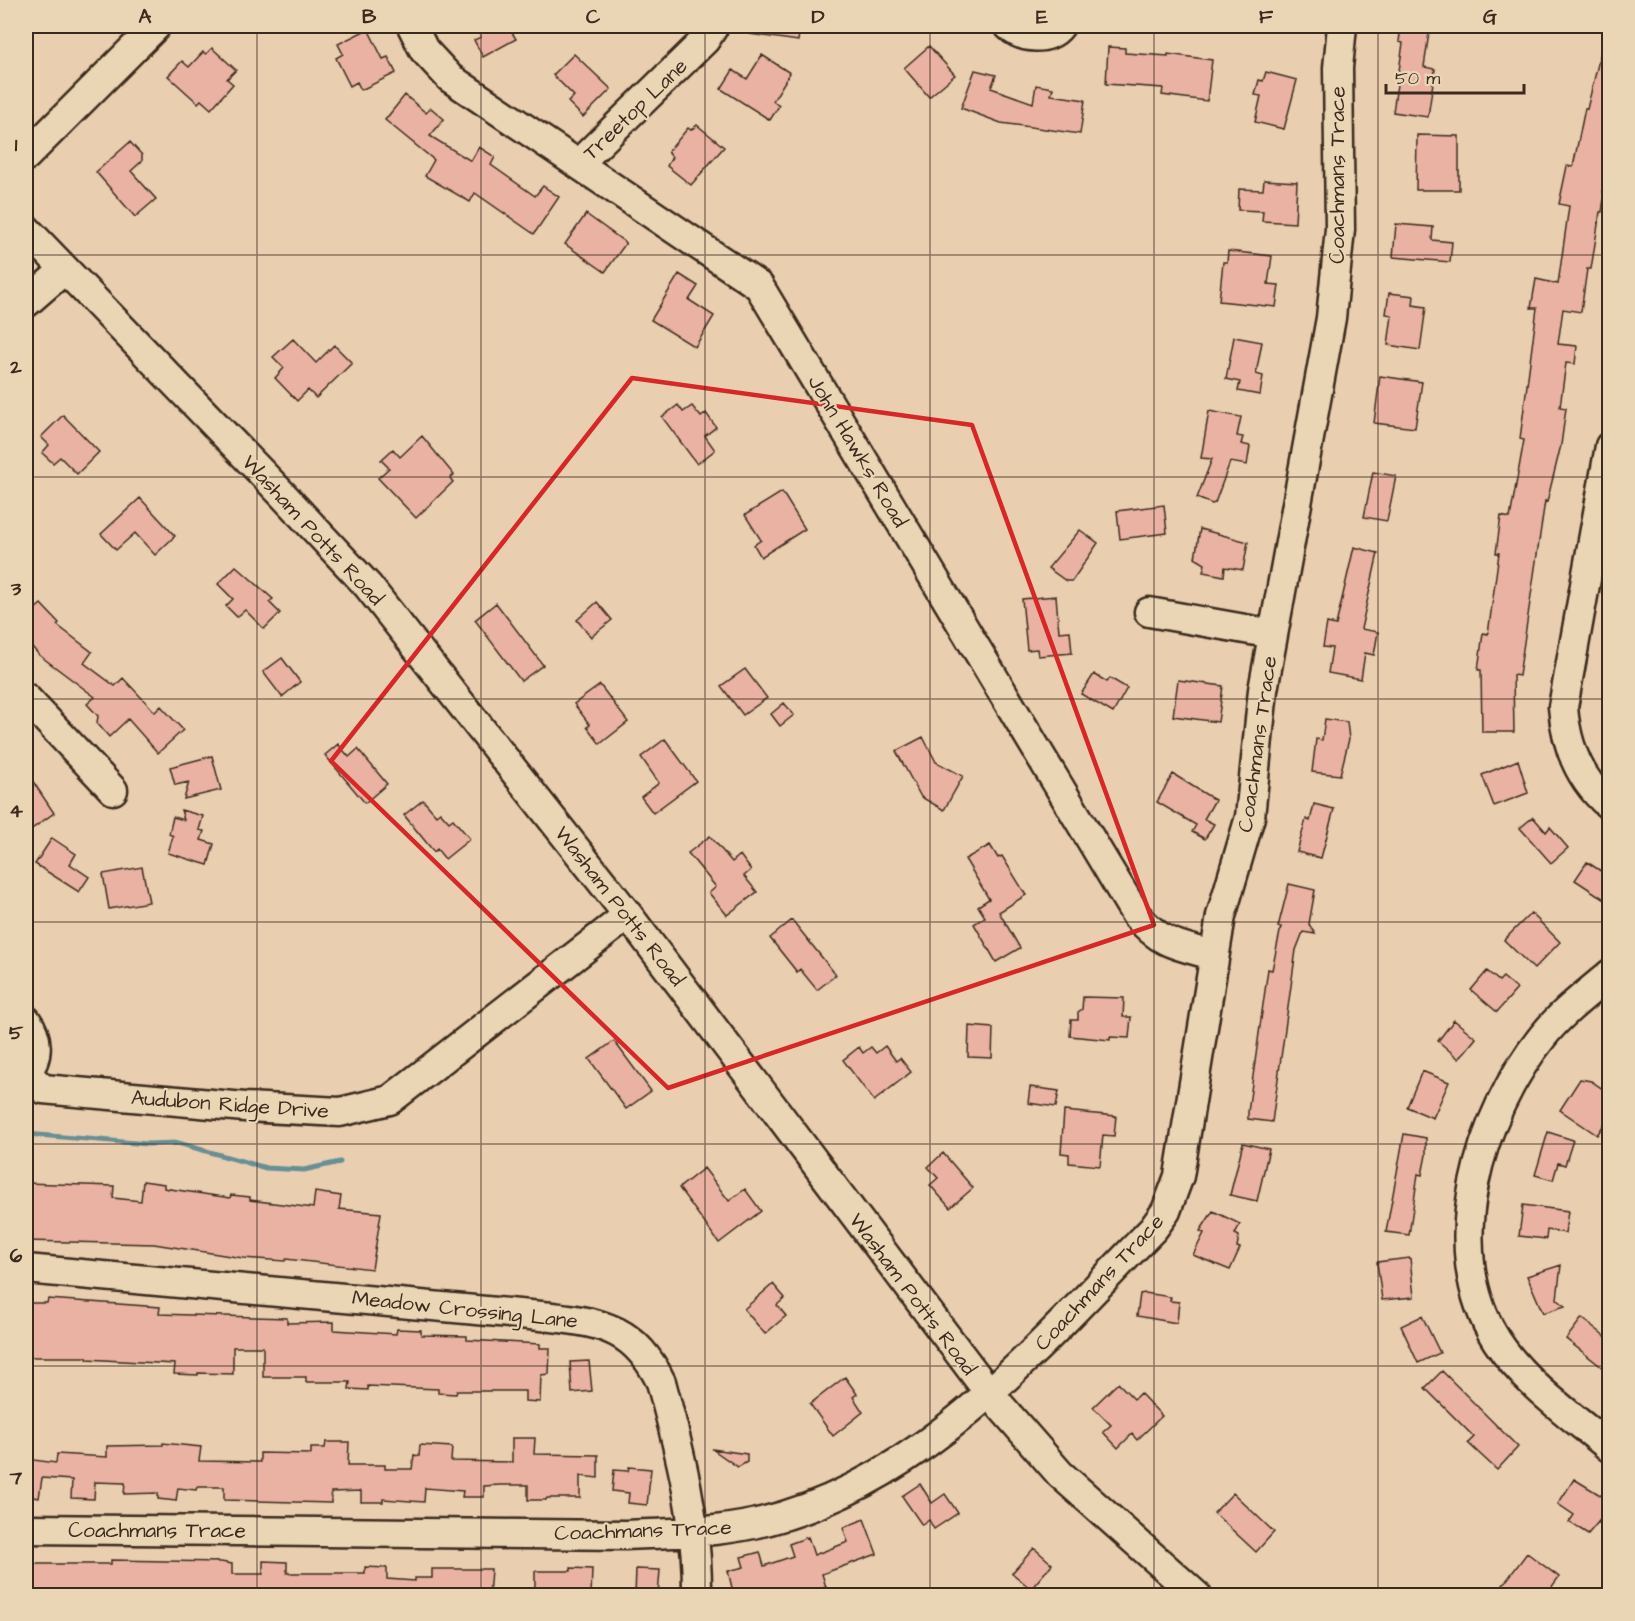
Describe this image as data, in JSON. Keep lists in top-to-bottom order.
{
  "streets": {
    "street": [
      "Treetop Lane",
      "Coachmans Trace",
      "John Hawks Road",
      "Washam Potts Road",
      "Audubon Ridge Drive",
      "Meadow Crossing Lane"
    ]
  },
  "crossings": [
    ["Treetop Lane", "John Hawks Road"],
    ["Coachmans Trace", "John Hawks Road"],
    ["Coachmans Trace", "Washam Potts Road"],
    ["Coachmans Trace", "Meadow Crossing Lane"],
    ["Washam Potts Road", "Audubon Ridge Drive"]
  ],
  "scale_bar": "50 m",
  "grid": {
    "columns": [
      "A",
      "B",
      "C",
      "D",
      "E",
      "F",
      "G"
    ],
    "rows": [
      "1",
      "2",
      "3",
      "4",
      "5",
      "6",
      "7"
    ]
  }
}
